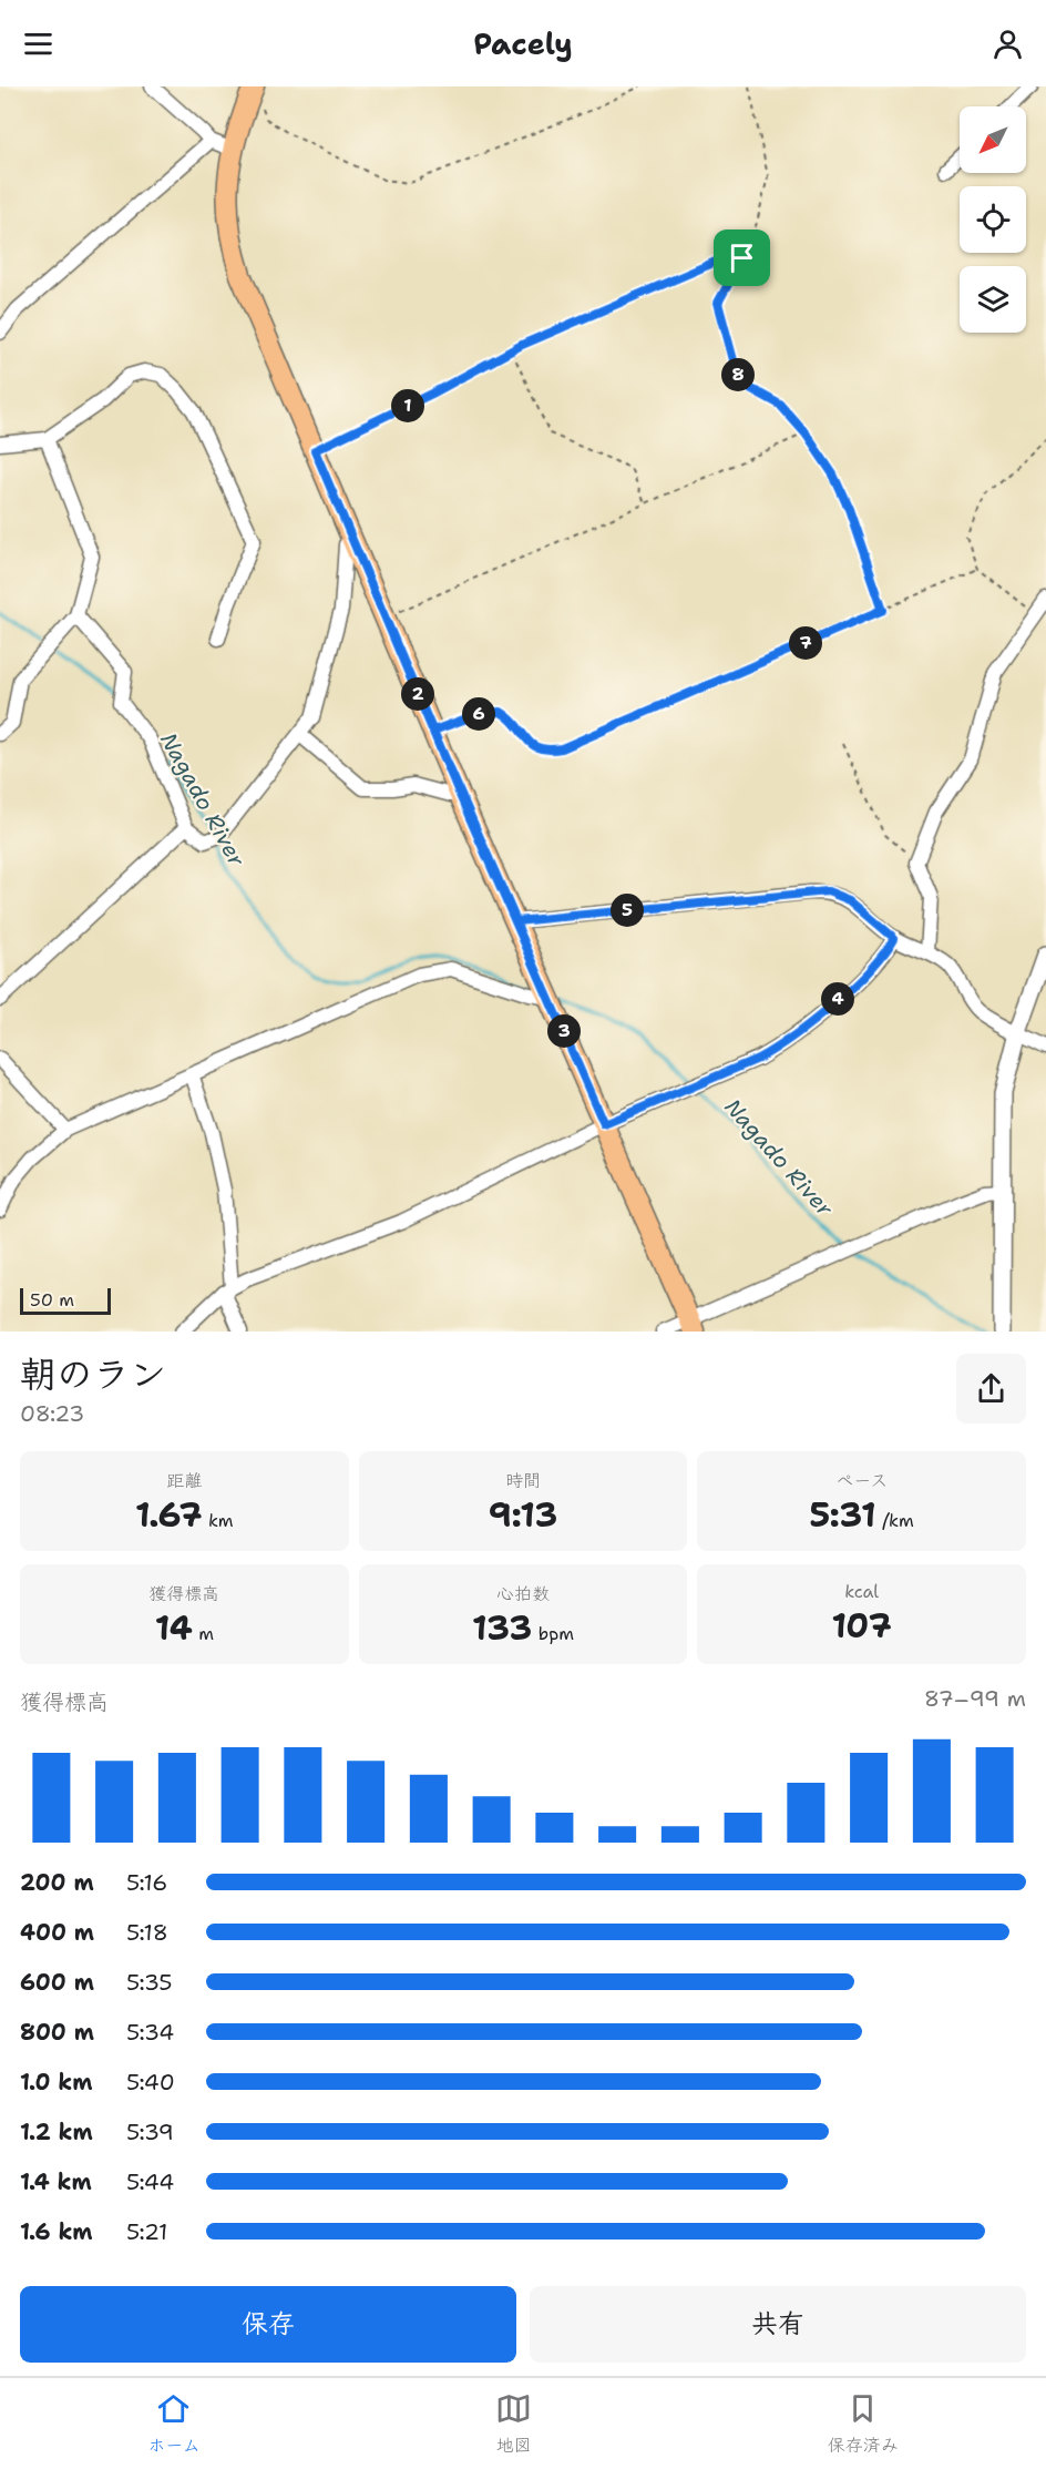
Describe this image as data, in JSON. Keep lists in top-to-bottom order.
{
  "water": ["Nagado River"],
  "scale_bar": "50 m",
  "north": "bottom left",
  "page": {
    "header": "Pacely",
    "pins": [
      "8",
      "1",
      "7",
      "2",
      "6",
      "5",
      "4",
      "3"
    ],
    "scale": "50 m",
    "heading": ["朝のラン", "08:23"],
    "stats": [
      ["距離", "1.67 km"],
      ["時間", "9:13"],
      ["ペース", "5:31 /km"],
      ["獲得標高", "14 m"],
      ["心拍数", "133 bpm"],
      ["kcal", "107"]
    ],
    "chart": ["獲得標高", "87–99 m"],
    "list": [
      {
        "name": "200 m",
        "note": "5:16"
      },
      {
        "name": "400 m",
        "note": "5:18"
      },
      {
        "name": "600 m",
        "note": "5:35"
      },
      {
        "name": "800 m",
        "note": "5:34"
      },
      {
        "name": "1.0 km",
        "note": "5:40"
      },
      {
        "name": "1.2 km",
        "note": "5:39"
      },
      {
        "name": "1.4 km",
        "note": "5:44"
      },
      {
        "name": "1.6 km",
        "note": "5:21"
      }
    ],
    "buttons": ["保存", "共有"],
    "tabs": ["ホーム", "地図", "保存済み"]
  }
}
